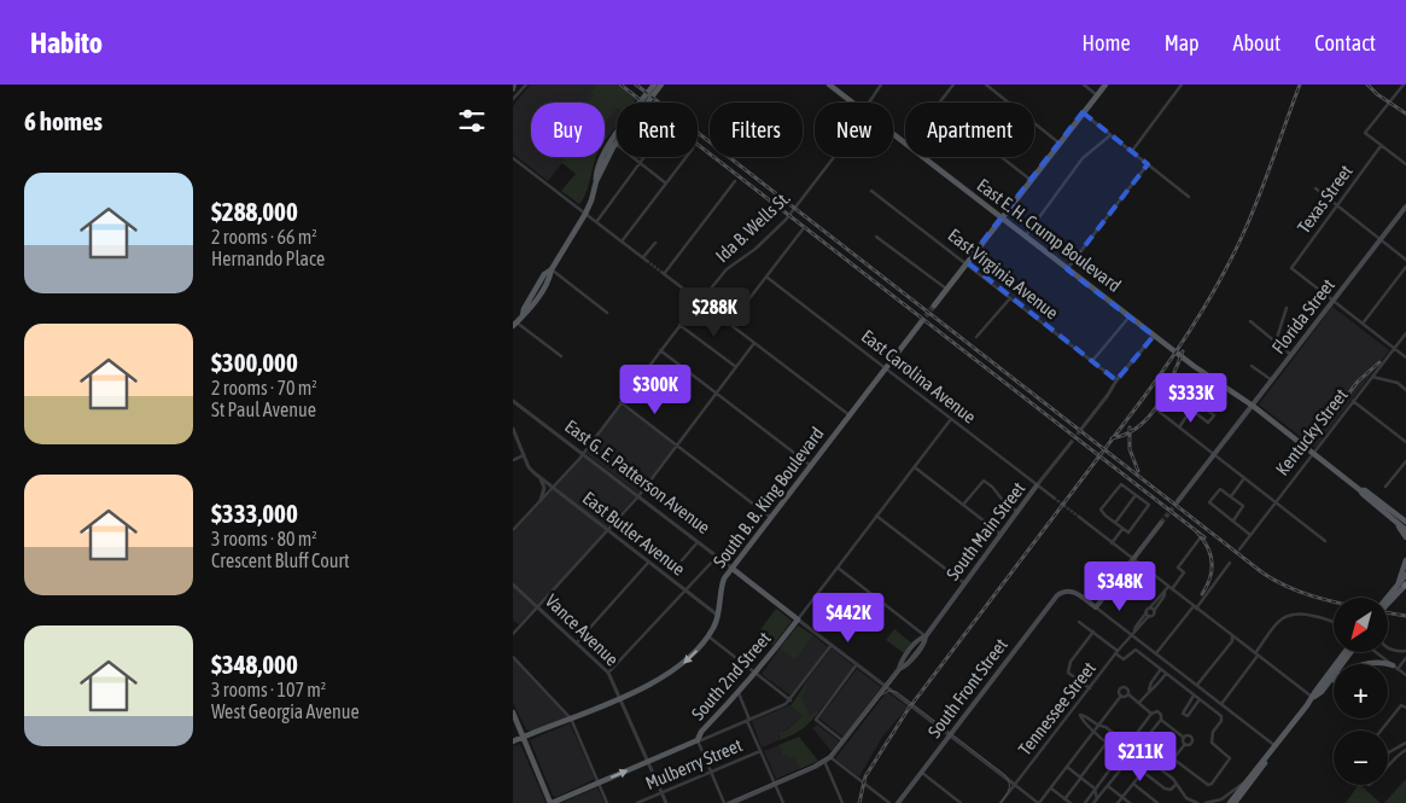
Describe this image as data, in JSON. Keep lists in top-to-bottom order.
{
  "streets": {
    "main road": [
      "East E. H. Crump Boulevard",
      "Florida Street",
      "East G. E. Patterson Avenue",
      "South B. B. King Boulevard",
      "South Main Street",
      "South 2nd Street",
      "South Front Street"
    ],
    "street": [
      "Texas Street",
      "Ida B. Wells St.",
      "East Virginia Avenue",
      "East Carolina Avenue",
      "Kentucky Street",
      "East Butler Avenue",
      "Vance Avenue",
      "Tennessee Street",
      "Mulberry Street"
    ]
  },
  "crossings": [
    ["Texas Street", "Florida Street"],
    ["Ida B. Wells St.", "East G. E. Patterson Avenue"],
    ["Ida B. Wells St.", "East Butler Avenue"],
    ["East E. H. Crump Boulevard", "Florida Street"],
    ["East E. H. Crump Boulevard", "Kentucky Street"],
    ["East Carolina Avenue", "South B. B. King Boulevard"],
    ["East Carolina Avenue", "South Main Street"],
    ["East Carolina Avenue", "South 2nd Street"],
    ["East G. E. Patterson Avenue", "South B. B. King Boulevard"],
    ["East G. E. Patterson Avenue", "South Main Street"],
    ["East G. E. Patterson Avenue", "South 2nd Street"],
    ["East G. E. Patterson Avenue", "South Front Street"],
    ["East G. E. Patterson Avenue", "Tennessee Street"],
    ["South B. B. King Boulevard", "East Butler Avenue"],
    ["South B. B. King Boulevard", "Vance Avenue"],
    ["Vance Avenue", "South 2nd Street"],
    ["Vance Avenue", "Mulberry Street"]
  ],
  "north": "bottom left",
  "page": {
    "header": "Habito",
    "nav": [
      "Home",
      "Map",
      "About",
      "Contact"
    ],
    "heading": "6 homes",
    "chip": [
      "Buy",
      "Rent",
      "Filters",
      "New",
      "Apartment"
    ],
    "list": [
      {
        "name": "$288,000",
        "note": "2 rooms · 66 m² · Hernando Place"
      },
      {
        "name": "$300,000",
        "note": "2 rooms · 70 m² · St Paul Avenue"
      },
      {
        "name": "$333,000",
        "note": "3 rooms · 80 m² · Crescent Bluff Court"
      },
      {
        "name": "$348,000",
        "note": "3 rooms · 107 m² · West Georgia Avenue"
      }
    ],
    "price": [
      "$288K",
      "$300K",
      "$333K",
      "$348K",
      "$442K",
      "$211K"
    ],
    "map_buttons": ["+", "−"]
  }
}
